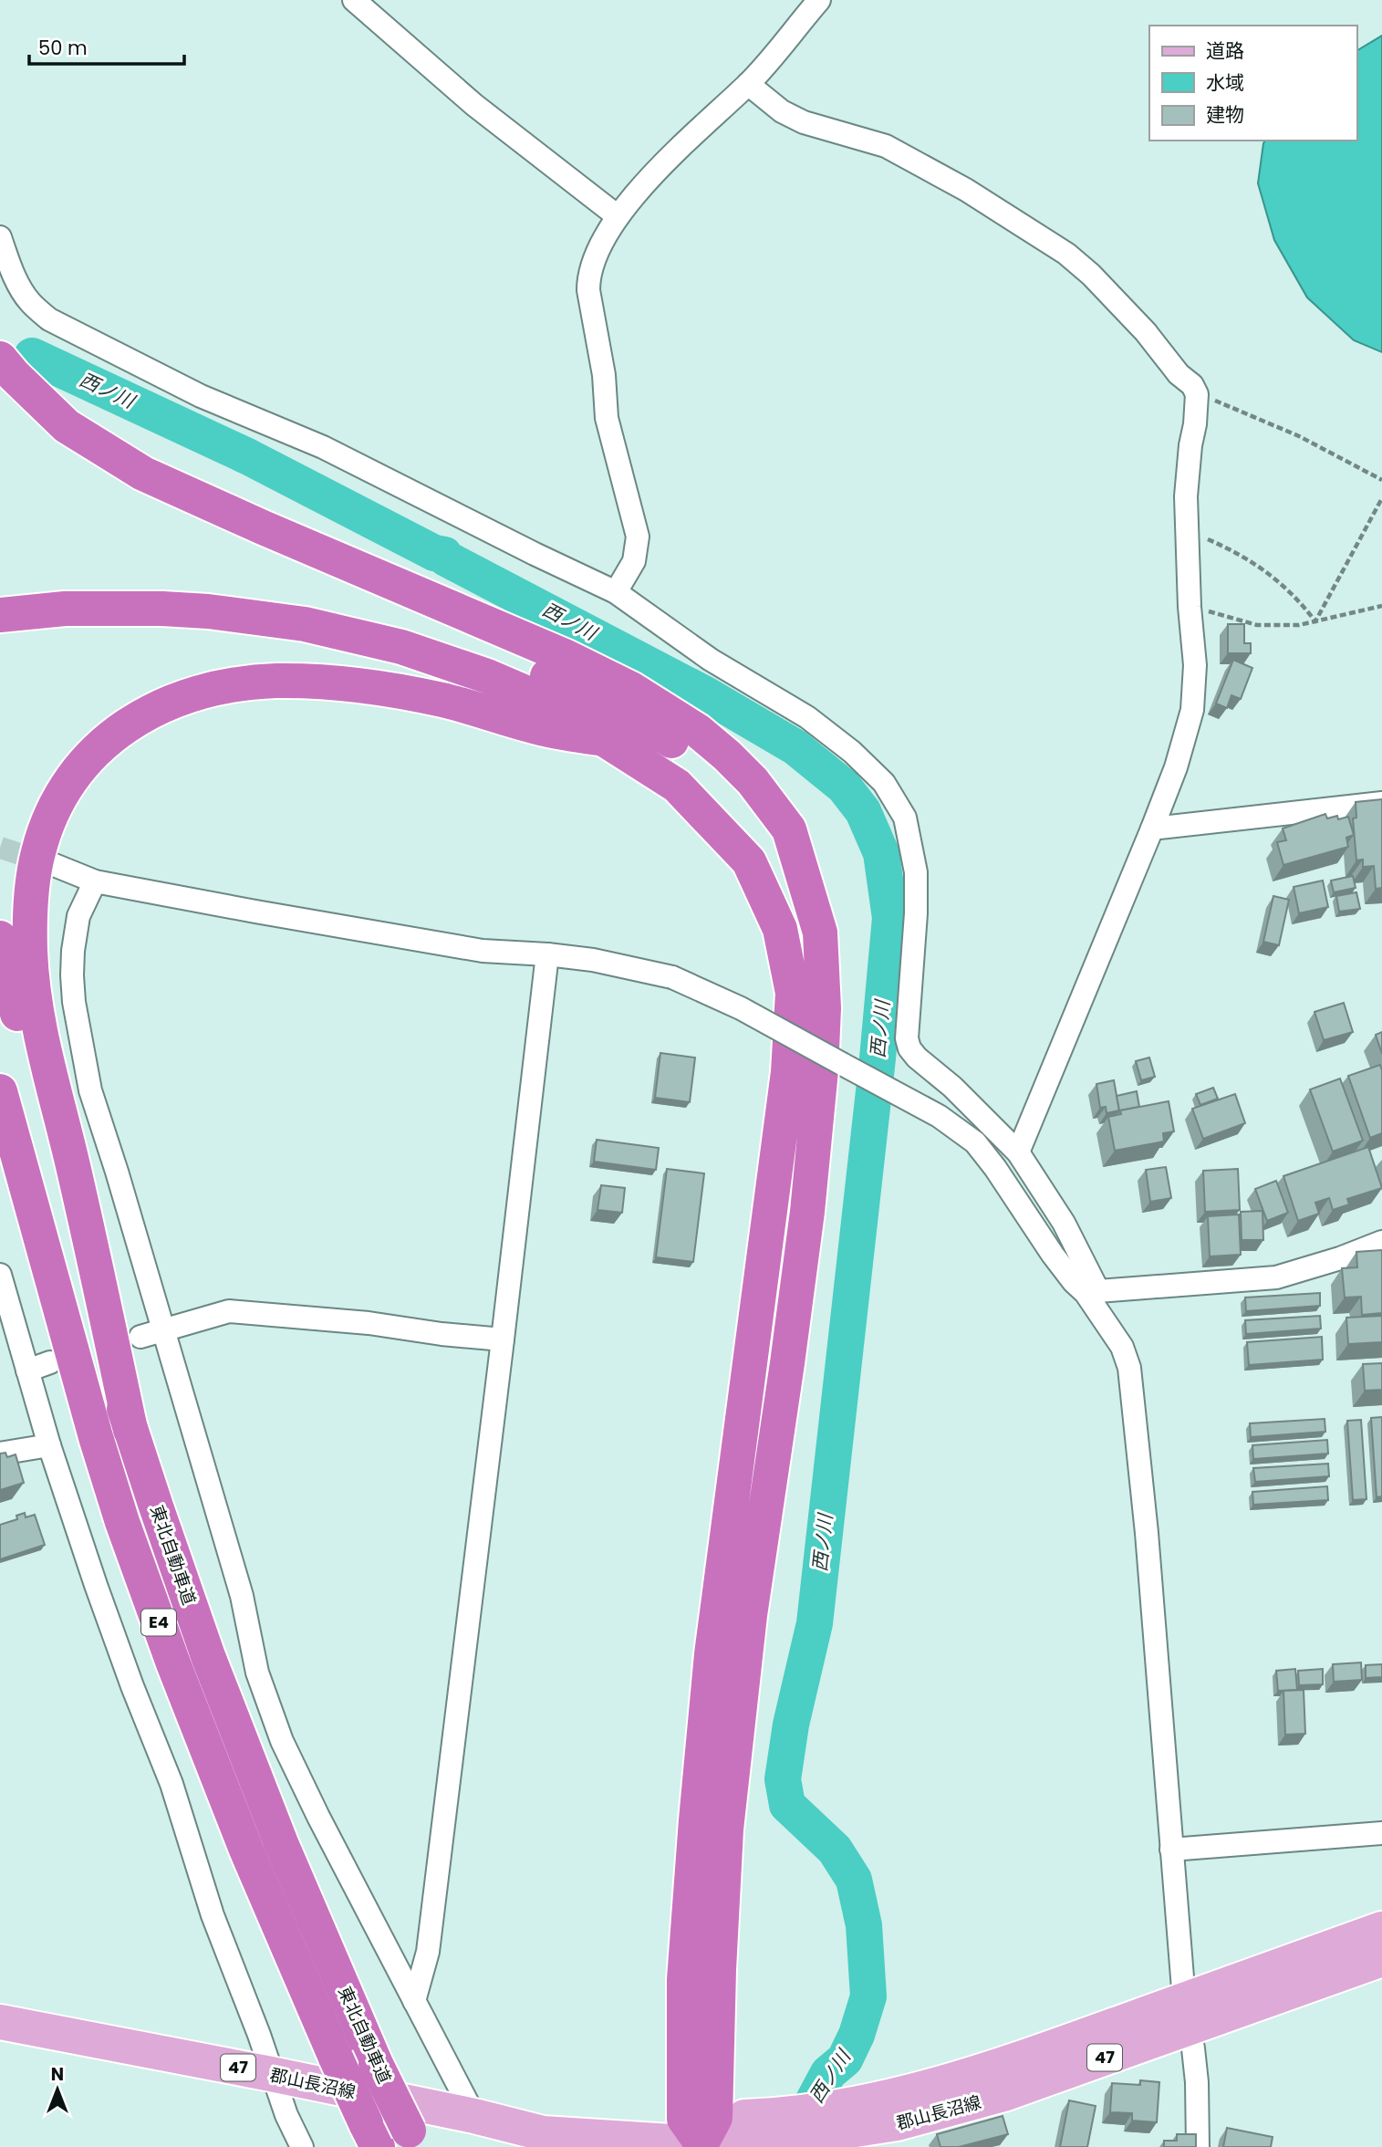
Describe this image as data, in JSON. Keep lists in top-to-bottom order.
{
  "streets": {
    "highway": ["東北自動車道", "E4"],
    "main road": ["47", "郡山長沼線"]
  },
  "water": ["西ノ川"],
  "legend": ["道路", "水域", "建物"],
  "scale_bar": "50 m",
  "north": "top"
}
